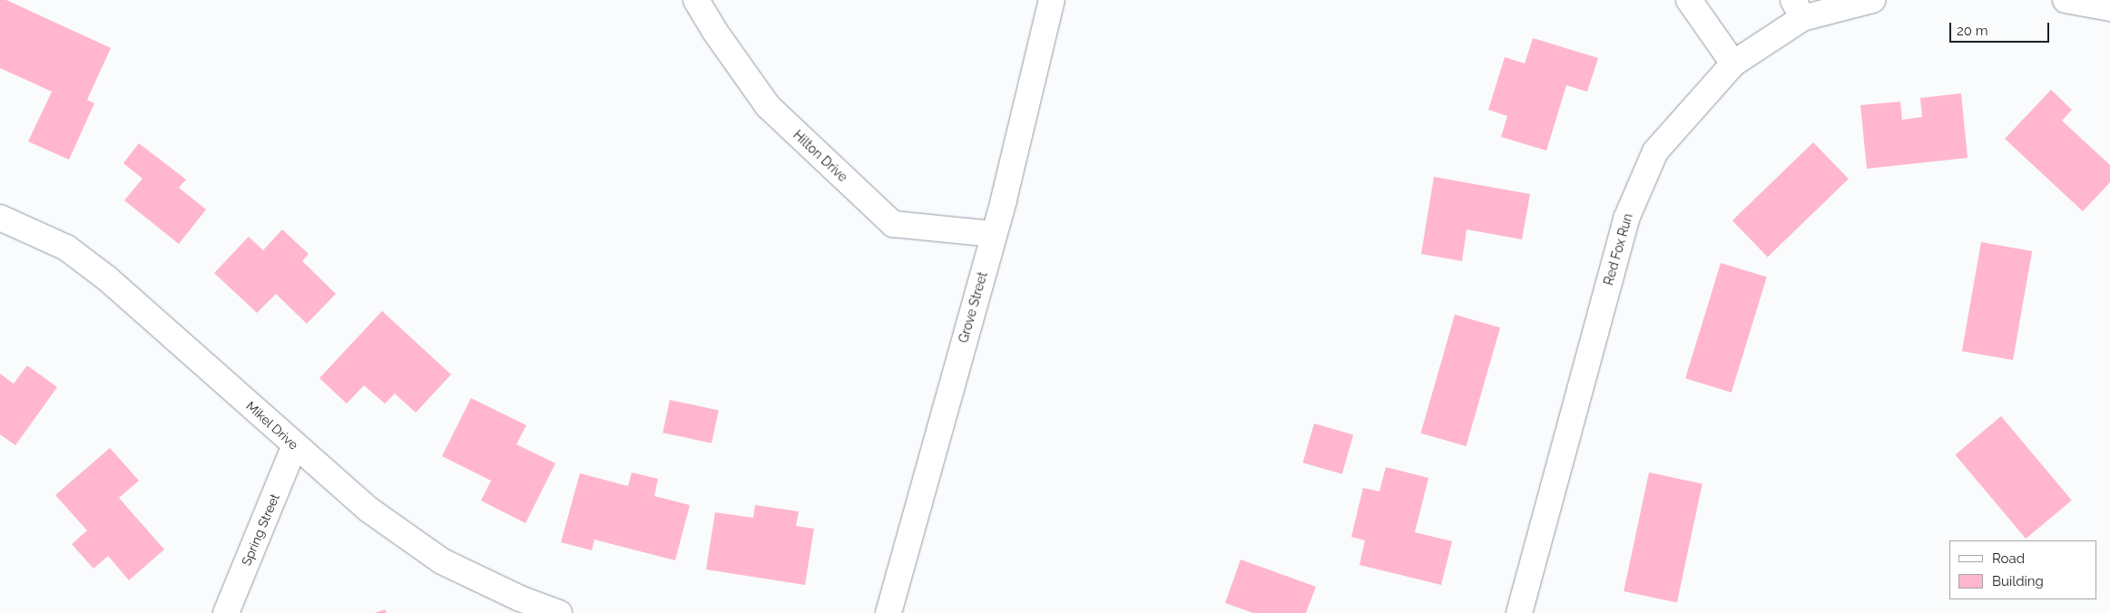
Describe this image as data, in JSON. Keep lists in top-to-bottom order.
{
  "streets": {
    "street": [
      "Hilton Drive",
      "Red Fox Run",
      "Grove Street",
      "Mikel Drive",
      "Spring Street"
    ]
  },
  "crossings": [
    ["Hilton Drive", "Grove Street"],
    ["Mikel Drive", "Spring Street"]
  ],
  "legend": ["Road", "Building"],
  "scale_bar": "20 m"
}
